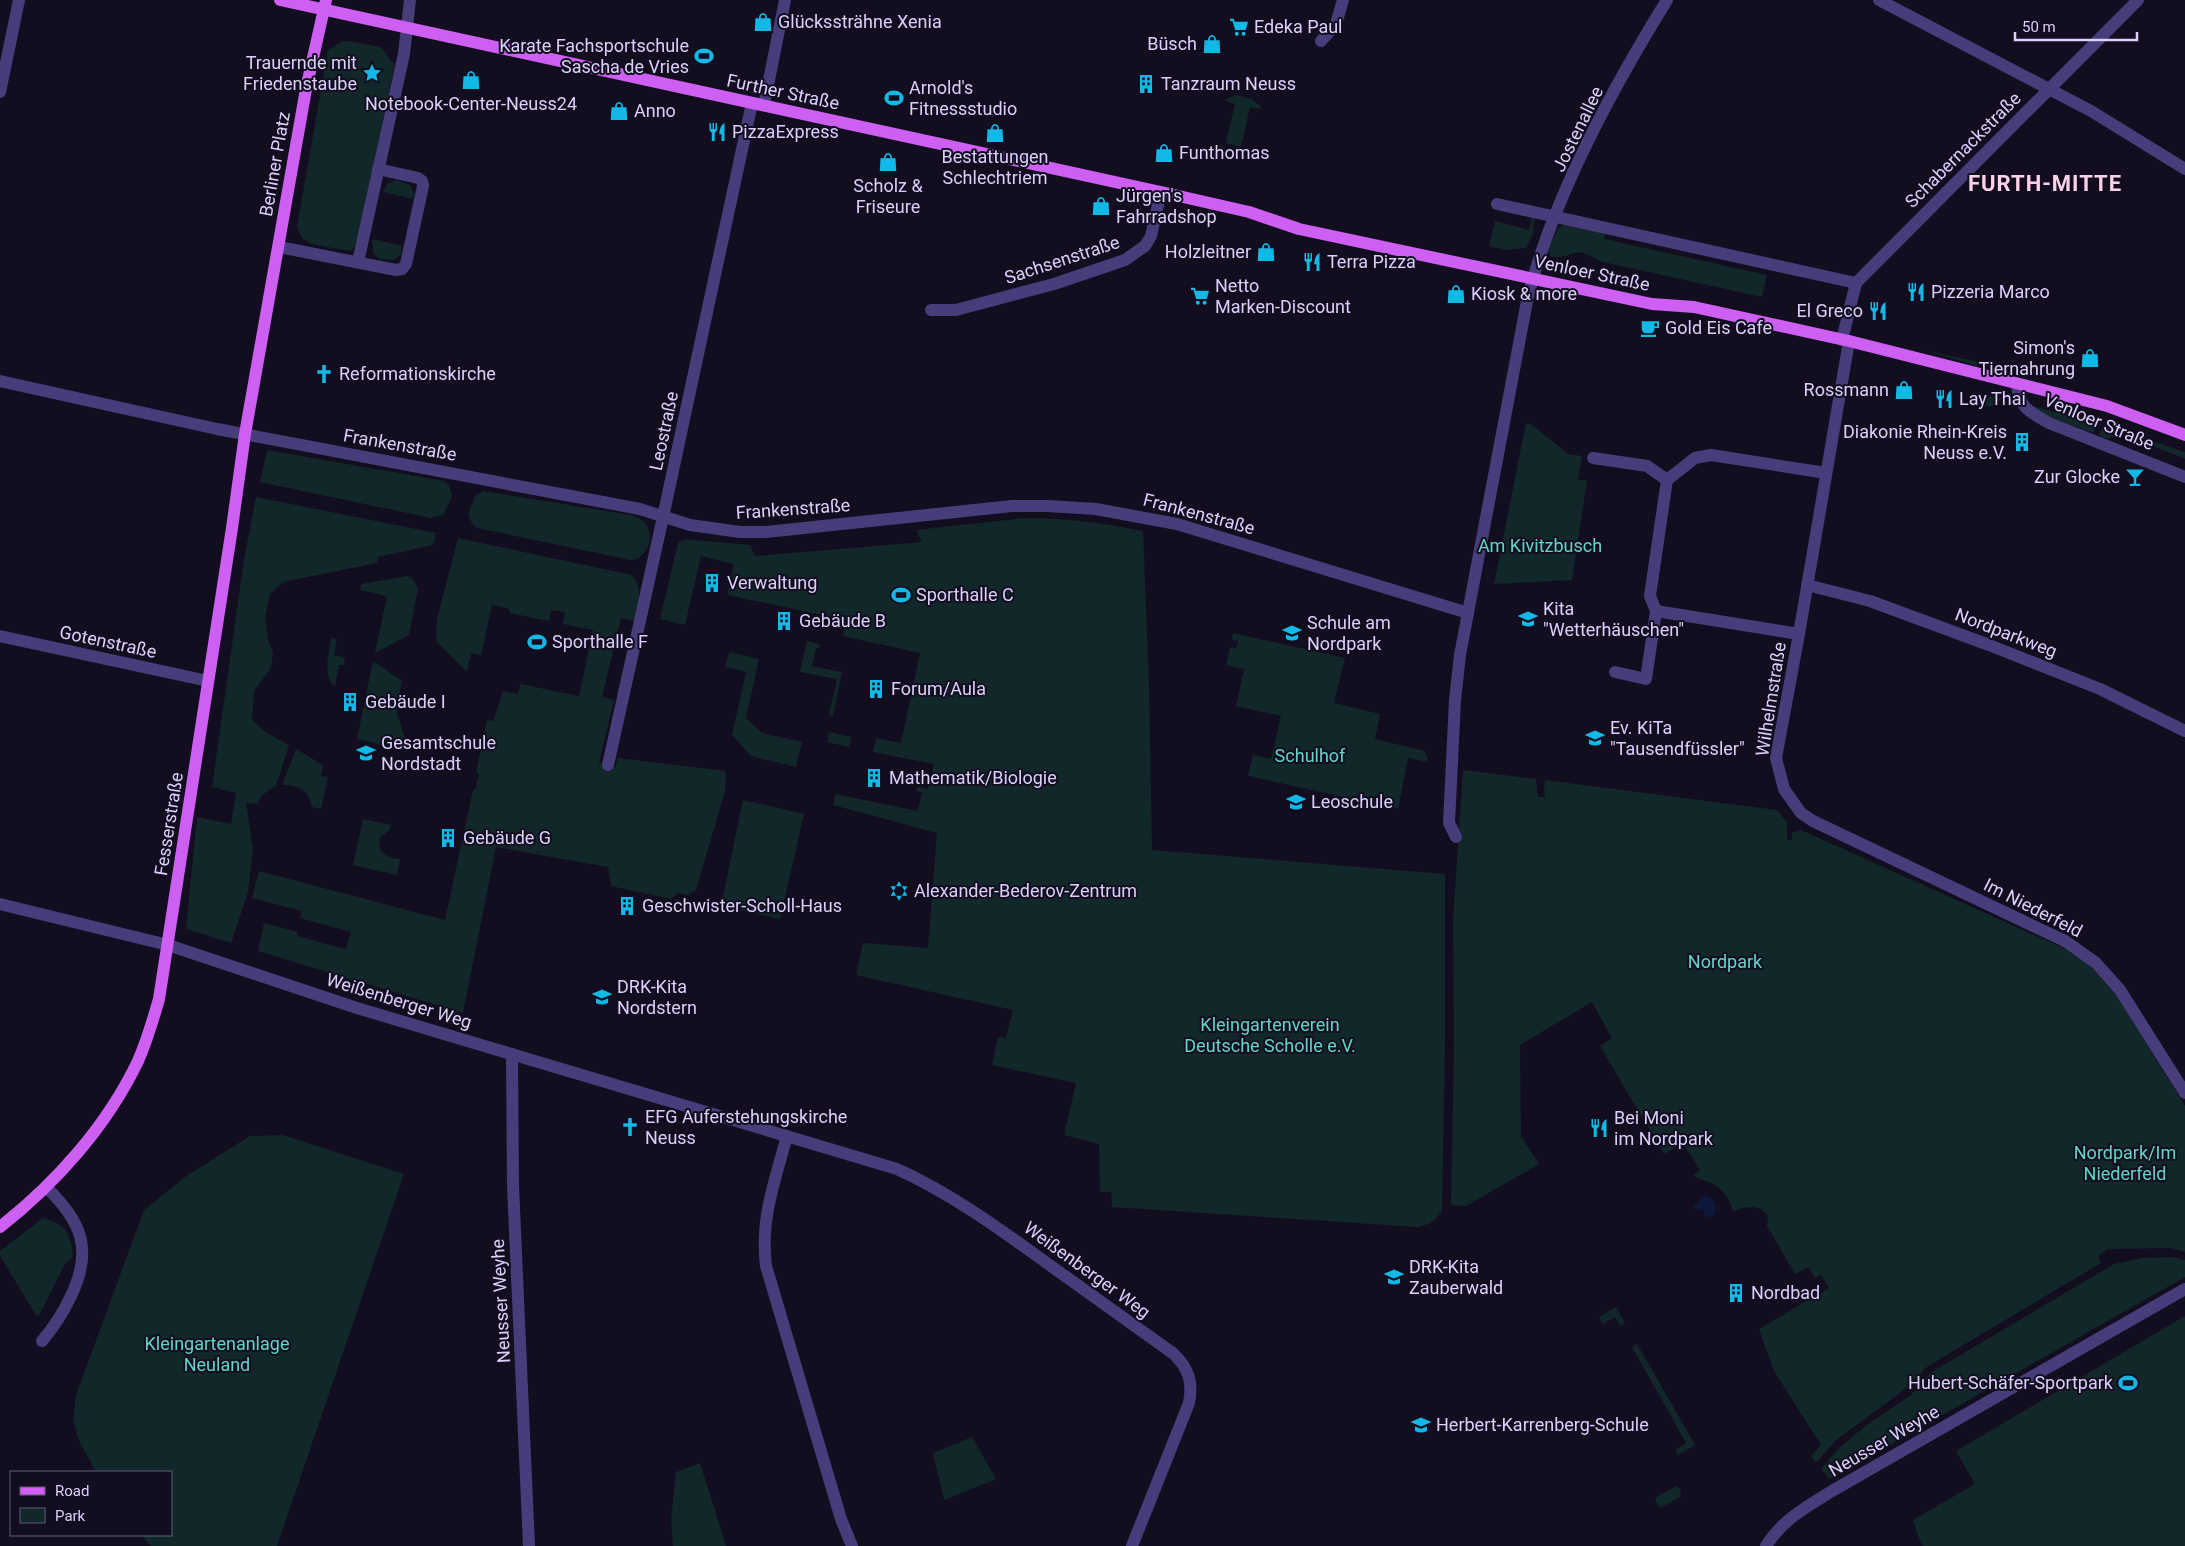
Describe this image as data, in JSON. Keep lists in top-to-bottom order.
{
  "streets": {
    "main road": [
      "Further Straße",
      "Berliner Platz",
      "Venloer Straße",
      "Fesserstraße"
    ],
    "street": [
      "Jostenallee",
      "Schabernackstraße",
      "Sachsenstraße",
      "Leostraße",
      "Frankenstraße",
      "Nordparkweg",
      "Gotenstraße",
      "Wilhelmstraße",
      "Im Niederfeld",
      "Weißenberger Weg",
      "Neusser Weyhe"
    ]
  },
  "crossings": [
    ["Further Straße", "Berliner Platz"],
    ["Further Straße", "Sachsenstraße"],
    ["Further Straße", "Venloer Straße"],
    ["Further Straße", "Leostraße"],
    ["Jostenallee", "Venloer Straße"],
    ["Berliner Platz", "Frankenstraße"],
    ["Berliner Platz", "Fesserstraße"],
    ["Sachsenstraße", "Venloer Straße"],
    ["Venloer Straße", "Wilhelmstraße"],
    ["Leostraße", "Frankenstraße"],
    ["Frankenstraße", "Fesserstraße"],
    ["Nordparkweg", "Wilhelmstraße"],
    ["Gotenstraße", "Fesserstraße"],
    ["Wilhelmstraße", "Im Niederfeld"],
    ["Fesserstraße", "Weißenberger Weg"],
    ["Weißenberger Weg", "Neusser Weyhe"]
  ],
  "districts": ["FURTH-MITTE"],
  "parks": [
    "Am Kivitzbusch",
    "Schulhof",
    "Nordpark",
    "Kleingartenverein Deutsche Scholle e.V.",
    "Nordpark/Im Niederfeld",
    "Kleingartenanlage Neuland"
  ],
  "places": {
    "shop": [
      "Glückssträhne Xenia",
      "Büsch",
      "Notebook-Center-Neuss24",
      "Anno",
      "Bestattungen Schlechtriem",
      "Funthomas",
      "Scholz & Friseure",
      "Jürgen's Fahrradshop",
      "Holzleitner",
      "Kiosk & more",
      "Simon's Tiernahrung",
      "Rossmann"
    ],
    "supermarket": ["Edeka Paul", "Netto Marken-Discount"],
    "sports": [
      "Karate Fachsportschule Sascha de Vries",
      "Arnold's Fitnessstudio",
      "Sporthalle C",
      "Sporthalle F",
      "Hubert-Schäfer-Sportpark"
    ],
    "place": ["Trauernde mit Friedenstaube"],
    "building": [
      "Tanzraum Neuss",
      "Diakonie Rhein-Kreis Neuss e.V.",
      "Verwaltung",
      "Gebäude B",
      "Forum/Aula",
      "Gebäude I",
      "Mathematik/Biologie",
      "Gebäude G",
      "Geschwister-Scholl-Haus",
      "Nordbad"
    ],
    "restaurant": [
      "PizzaExpress",
      "Terra Pizza",
      "Pizzeria Marco",
      "El Greco",
      "Lay Thai",
      "Bei Moni im Nordpark"
    ],
    "cafe": ["Gold Eis Cafe"],
    "church": ["Reformationskirche", "EFG Auferstehungskirche Neuss"],
    "bar": ["Zur Glocke"],
    "school or university": [
      "Kita \"Wetterhäuschen\"",
      "Schule am Nordpark",
      "Ev. KiTa \"Tausendfüssler\"",
      "Gesamtschule Nordstadt",
      "Leoschule",
      "DRK-Kita Nordstern",
      "DRK-Kita Zauberwald",
      "Herbert-Karrenberg-Schule"
    ],
    "synagogue": ["Alexander-Bederov-Zentrum"]
  },
  "legend": ["Road", "Park"],
  "scale_bar": "50 m"
}
